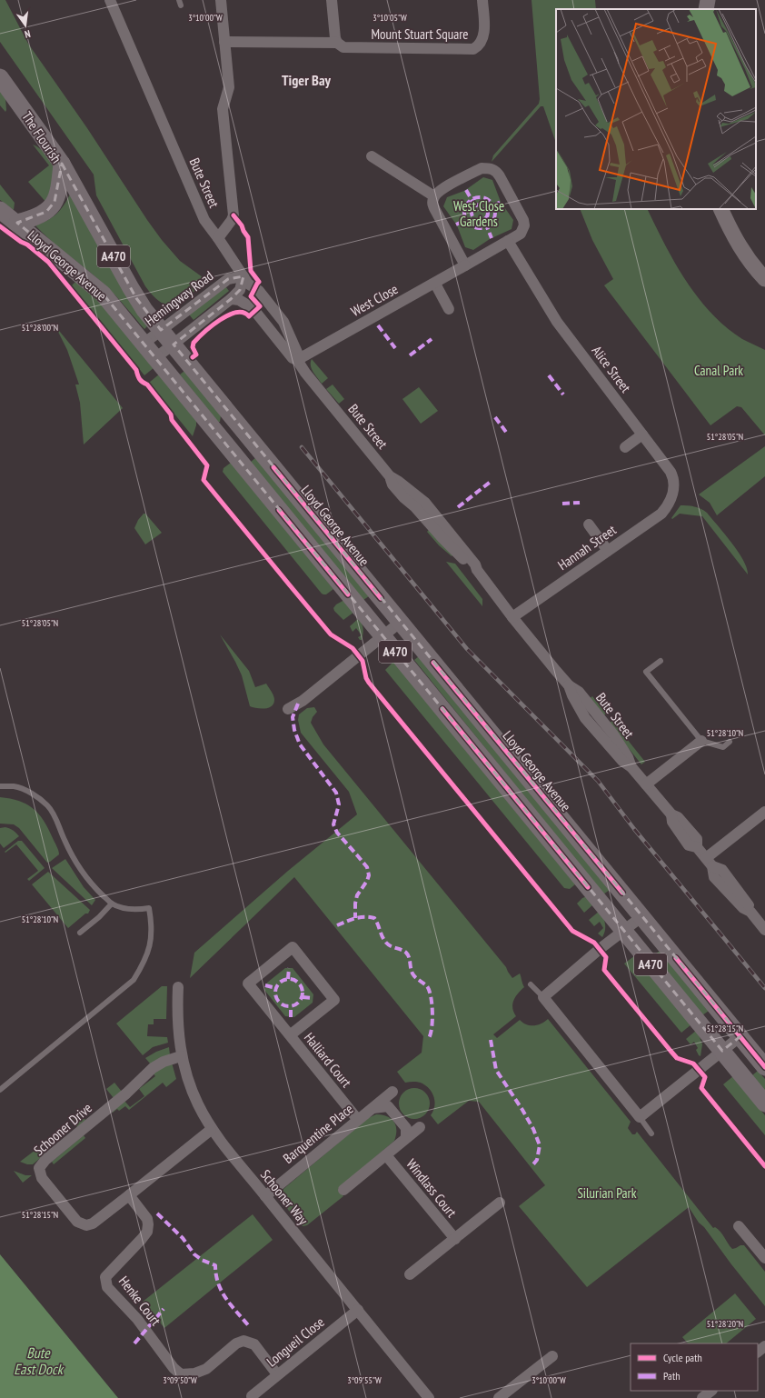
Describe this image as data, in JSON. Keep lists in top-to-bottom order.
{
  "streets": {
    "main road": ["The Flourish", "A470", "Lloyd George Avenue"],
    "street": [
      "Mount Stuart Square",
      "Bute Street",
      "Hemingway Road",
      "West Close",
      "Alice Street",
      "Hannah Street",
      "Halliard Court",
      "Schooner Drive",
      "Barquentine Place",
      "Windlass Court",
      "Schooner Way",
      "Henke Court",
      "Longueil Close"
    ]
  },
  "crossings": [
    ["The Flourish", "A470"],
    ["The Flourish", "Lloyd George Avenue"],
    ["Bute Street", "Hemingway Road"],
    ["Bute Street", "West Close"],
    ["Bute Street", "Hannah Street"],
    ["A470", "Lloyd George Avenue"],
    ["Lloyd George Avenue", "Hemingway Road"],
    ["West Close", "Alice Street"],
    ["Alice Street", "Hannah Street"],
    ["Halliard Court", "Barquentine Place"],
    ["Schooner Drive", "Schooner Way"],
    ["Schooner Drive", "Henke Court"],
    ["Barquentine Place", "Schooner Way"],
    ["Schooner Way", "Longueil Close"],
    ["Henke Court", "Longueil Close"]
  ],
  "districts": ["Tiger Bay"],
  "water": ["Bute East Dock"],
  "parks": ["West Close Gardens", "Canal Park", "Silurian Park"],
  "legend": ["Cycle path", "Path"],
  "north": "bottom",
  "coordinates": [
    "3°10'00\"W",
    "3°10'05\"W",
    "51°28'00\"N",
    "51°28'05\"N",
    "51°28'10\"N",
    "51°28'15\"N",
    "51°28'20\"N",
    "3°09'50\"W",
    "3°09'55\"W"
  ]
}
